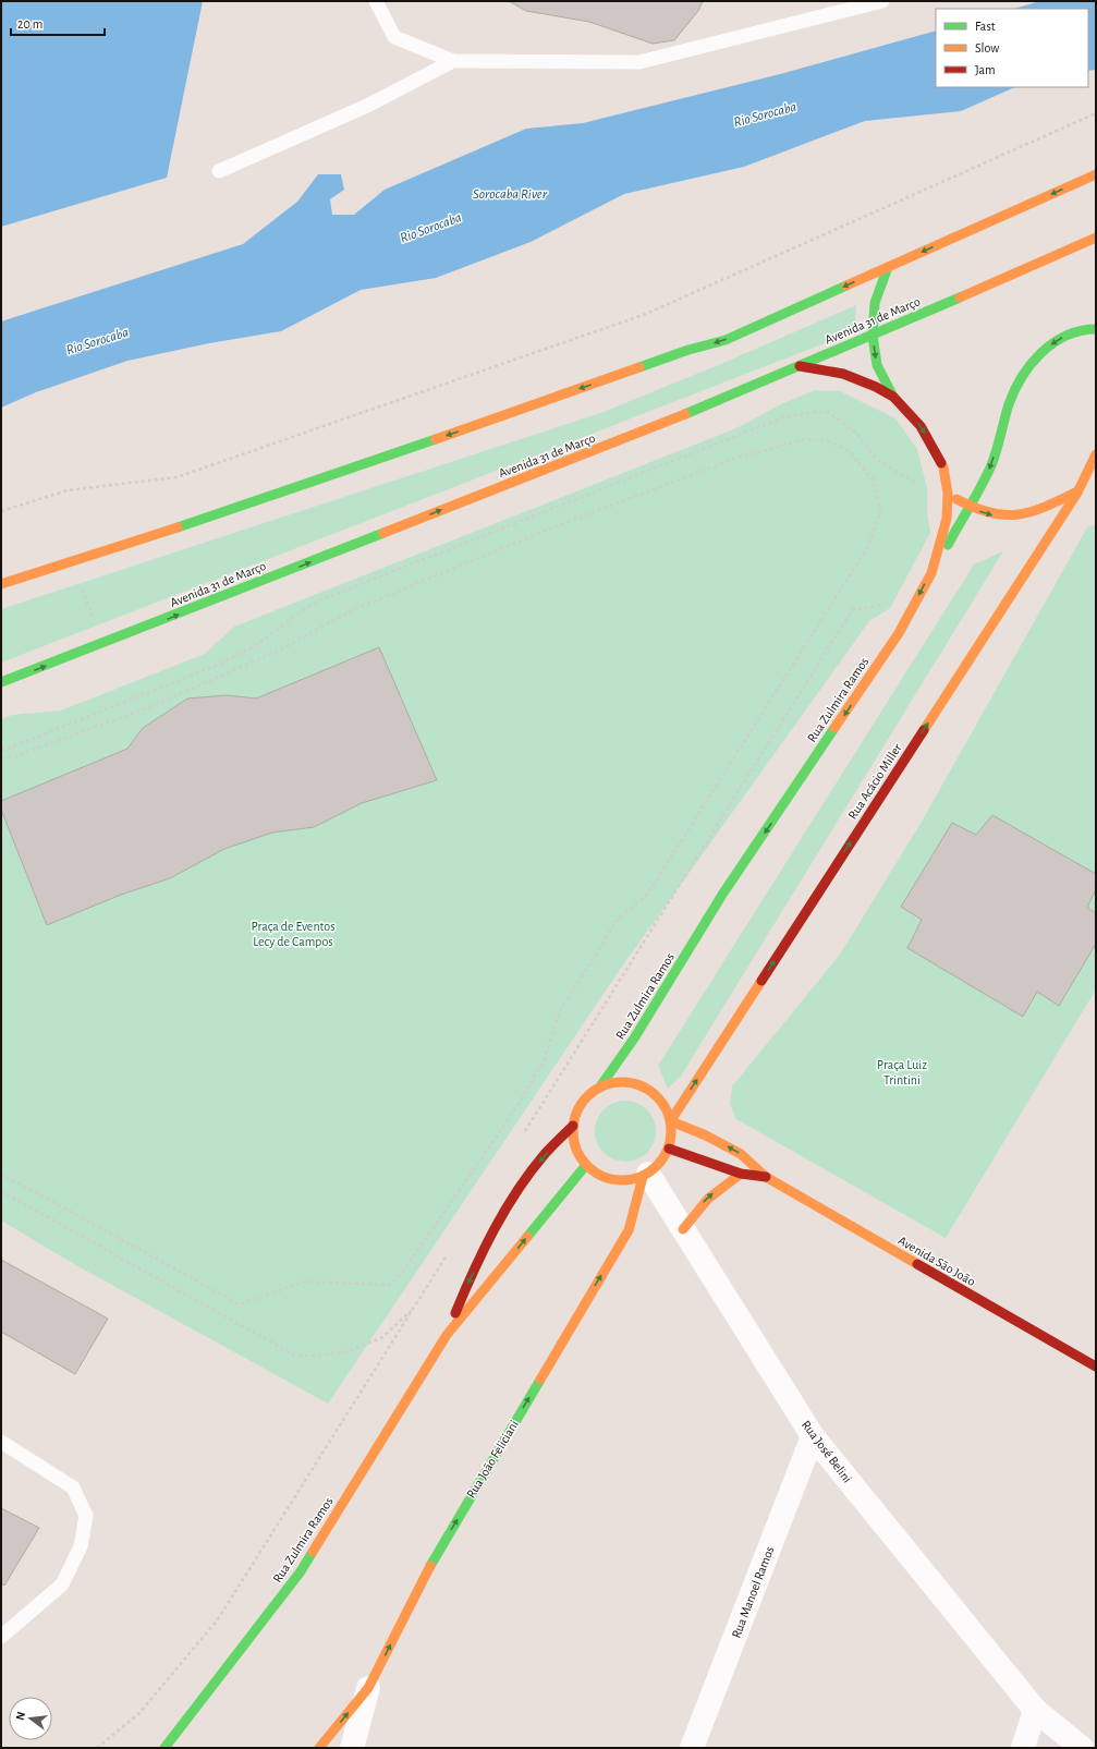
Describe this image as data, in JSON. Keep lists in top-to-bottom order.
{
  "streets": {
    "main road": [
      "Avenida 31 de Março",
      "Rua Zulmira Ramos",
      "Rua Acácio Miller",
      "Avenida São João",
      "Rua João Feliciani"
    ],
    "street": ["Rua José Belini", "Rua Manoel Ramos"]
  },
  "crossings": [
    ["Avenida 31 de Março", "Rua Zulmira Ramos"],
    ["Rua Zulmira Ramos", "Rua Acácio Miller"],
    ["Rua Zulmira Ramos", "Avenida São João"],
    ["Rua Zulmira Ramos", "Rua José Belini"],
    ["Rua Zulmira Ramos", "Rua João Feliciani"],
    ["Rua Acácio Miller", "Avenida São João"],
    ["Rua Acácio Miller", "Rua José Belini"],
    ["Rua Acácio Miller", "Rua João Feliciani"],
    ["Avenida São João", "Rua José Belini"],
    ["Avenida São João", "Rua João Feliciani"],
    ["Rua José Belini", "Rua João Feliciani"],
    ["Rua José Belini", "Rua Manoel Ramos"]
  ],
  "one_way": ["Rua Acácio Miller", "Rua João Feliciani"],
  "water": ["Rio Sorocaba", "Sorocaba River"],
  "parks": ["Praça de Eventos Lecy de Campos", "Praça Luiz Trintini"],
  "legend": ["Fast", "Slow", "Jam"],
  "scale_bar": "20 m",
  "north": "left"
}
